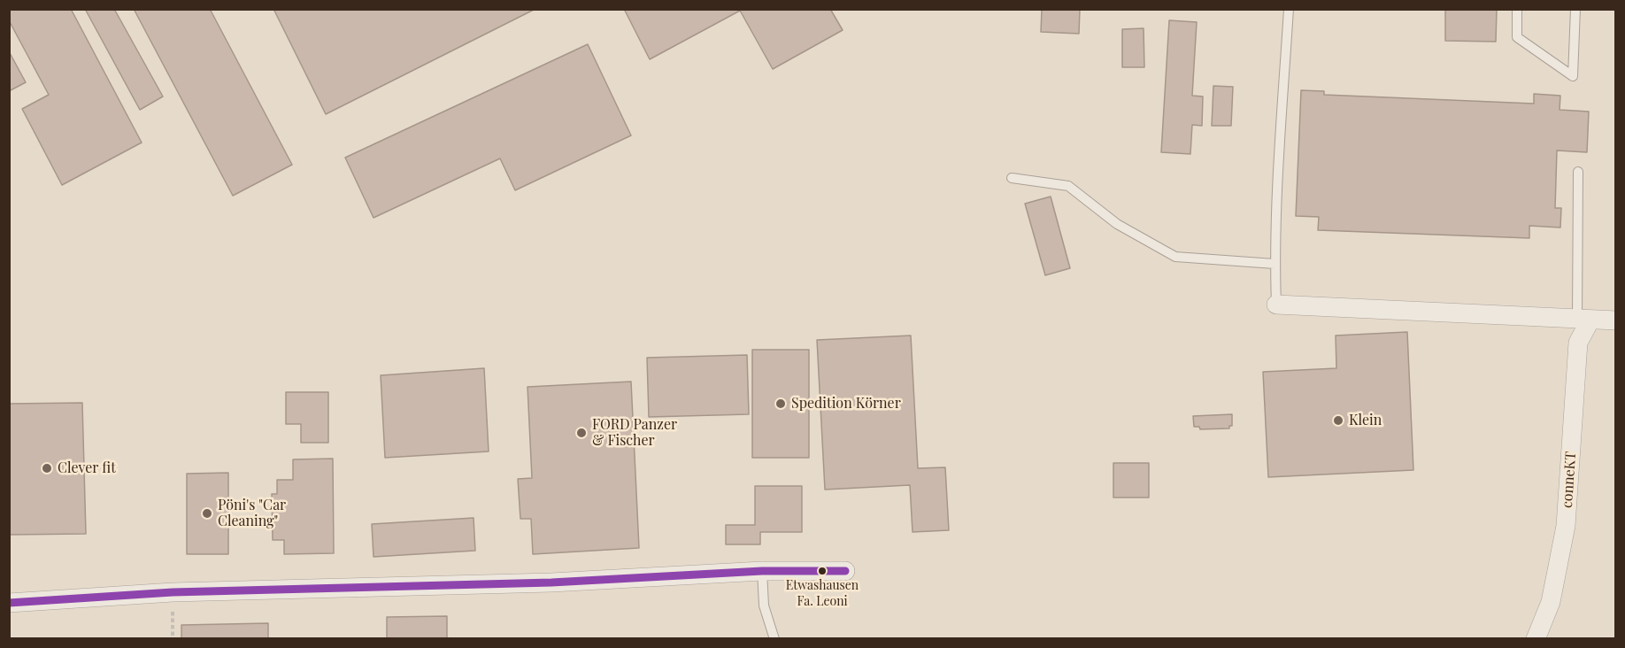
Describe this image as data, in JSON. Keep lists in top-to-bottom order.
{
  "streets": {
    "street": ["conneKT"]
  },
  "places": [
    "Spedition Körner",
    "Klein",
    "FORD Panzer & Fischer",
    "Clever fit",
    "Pöni's \"Car Cleaning\"",
    "Etwashausen Fa. Leoni"
  ]
}
